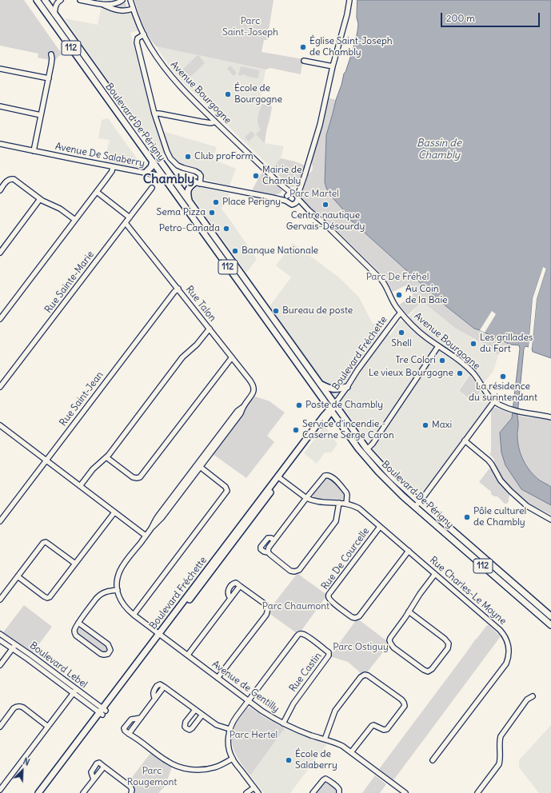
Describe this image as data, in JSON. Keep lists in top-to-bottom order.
{
  "streets": {
    "main road": ["112", "Boulevard De Périgny", "Boulevard Fréchette"],
    "street": [
      "Avenue Bourgogne",
      "Avenue De Salaberry",
      "Rue Sainte-Marie",
      "Rue Talon",
      "Rue Saint-Jean",
      "Rue De Courcelle",
      "Rue Charles-Le Moyne",
      "Boulevard Lebel",
      "Rue Castin",
      "Avenue de Gentilly"
    ]
  },
  "crossings": [
    ["Avenue Bourgogne", "Avenue De Salaberry"],
    ["Avenue Bourgogne", "Boulevard Fréchette"],
    ["Boulevard De Périgny", "Avenue De Salaberry"],
    ["Boulevard De Périgny", "Boulevard Fréchette"],
    ["Rue Sainte-Marie", "Rue Talon"],
    ["Rue Talon", "Rue Saint-Jean"],
    ["Boulevard Fréchette", "Rue Charles-Le Moyne"],
    ["Boulevard Fréchette", "Boulevard Lebel"],
    ["Boulevard Fréchette", "Avenue de Gentilly"],
    ["Rue De Courcelle", "Rue Charles-Le Moyne"],
    ["Rue Castin", "Avenue de Gentilly"]
  ],
  "districts": ["Chambly"],
  "water": ["Bassin de Chambly"],
  "parks": [
    "Parc Saint-Joseph",
    "Parc Martel",
    "Parc De Fréhel",
    "Parc Chaumont",
    "Parc Ostiguy",
    "Parc Hertel",
    "Parc Rougemont"
  ],
  "places": [
    "Église Saint-Joseph de Chambly",
    "École de Bourgogne",
    "Club proForm",
    "Mairie de Chambly",
    "Place Perigny",
    "Centre nautique Gervais-Désourdy",
    "Sema Pizza",
    "Petro-Canada",
    "Banque Nationale",
    "Au Coin de la Baie",
    "Bureau de poste",
    "Shell",
    "Les grillades du Fort",
    "Tre Colori",
    "Le vieux Bourgogne",
    "La résidence du surintendant",
    "Poste de Chambly",
    "Maxi",
    "Service d'incendie - Caserne Serge Caron",
    "Pôle culturel de Chambly",
    "École de Salaberry"
  ],
  "scale_bar": "200 m",
  "north": "top right"
}
